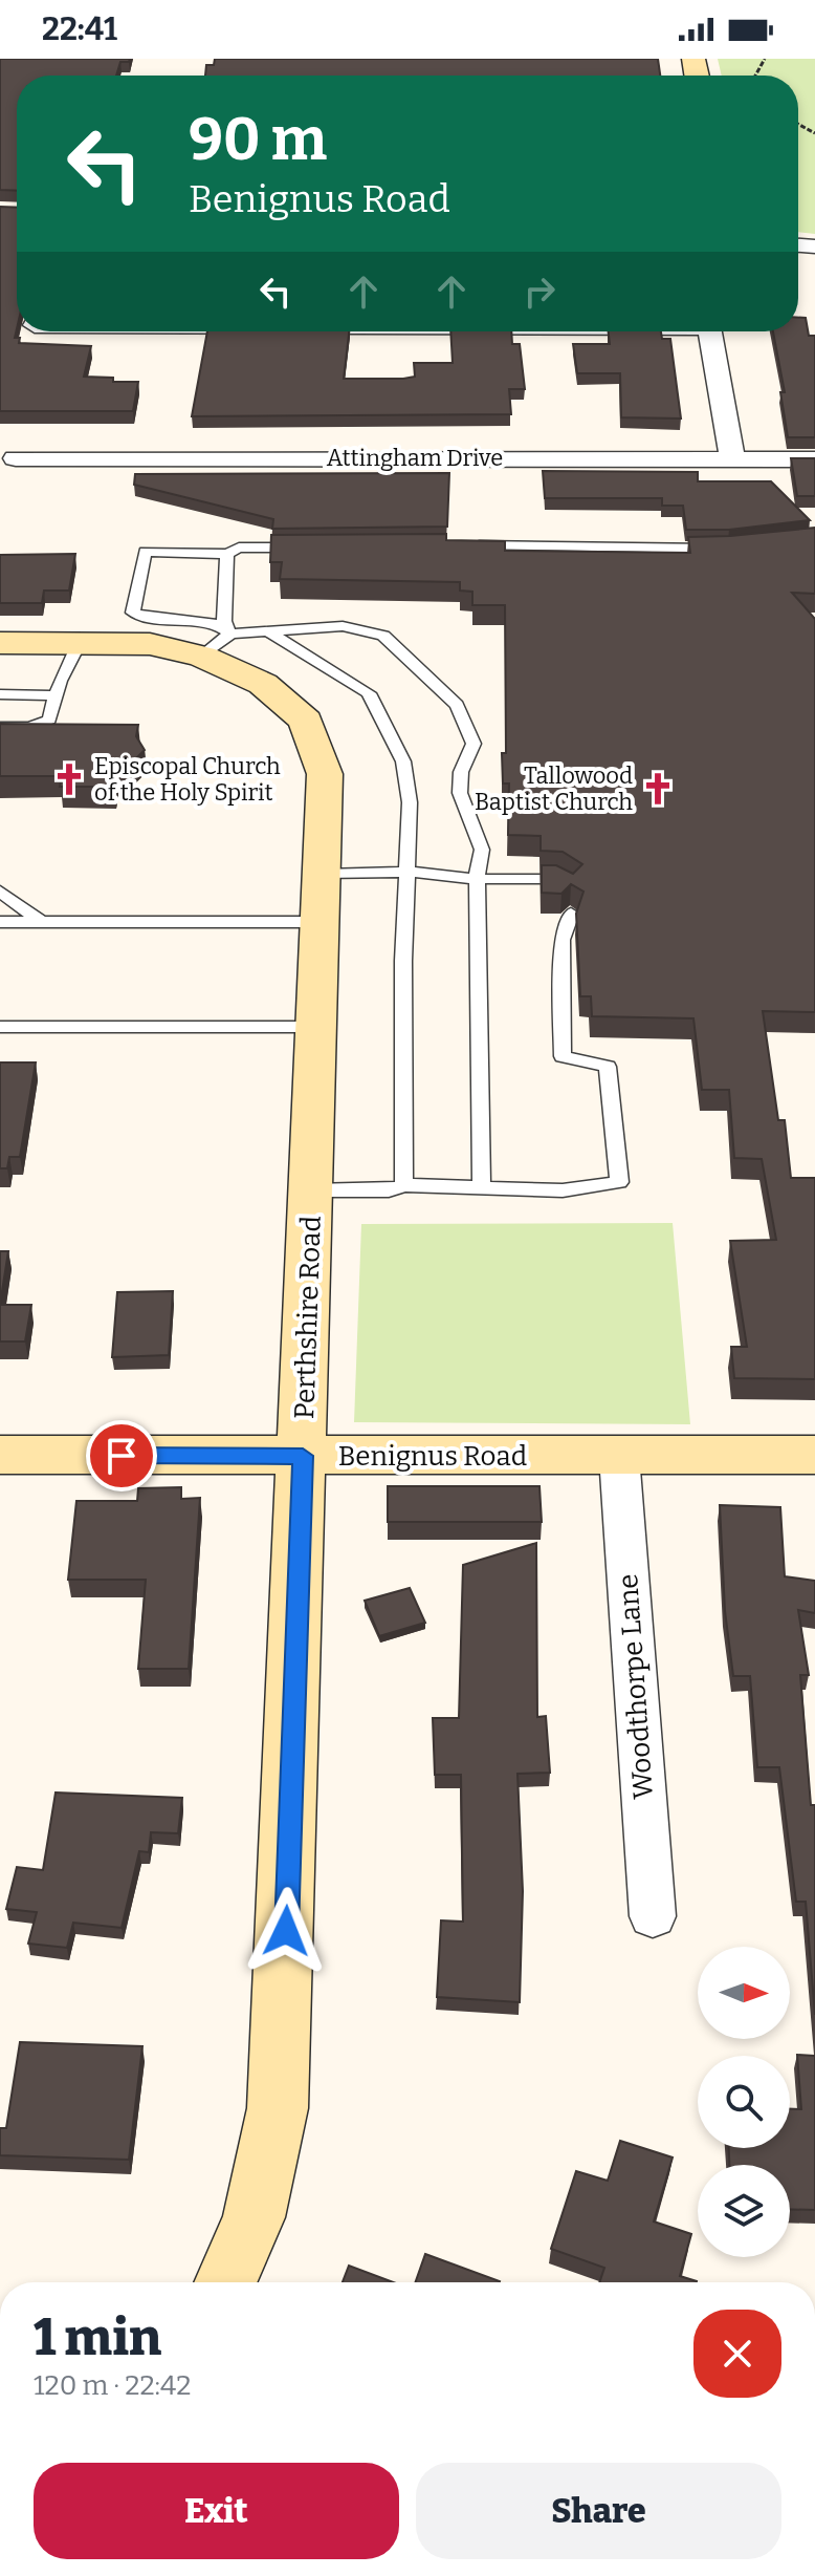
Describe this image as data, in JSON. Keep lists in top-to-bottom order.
{
  "streets": {
    "street": [
      "Attingham Drive",
      "Perthshire Road",
      "Benignus Road",
      "Woodthorpe Lane"
    ]
  },
  "crossings": [
    ["Perthshire Road", "Benignus Road"],
    ["Benignus Road", "Woodthorpe Lane"]
  ],
  "places": {
    "church": ["Episcopal Church of the Holy Spirit", "Tallowood Baptist Church"]
  },
  "north": "right",
  "page": {
    "status": "22:41",
    "turn": ["90 m", "Benignus Road"],
    "heading": ["1 min", "120 m · 22:42"],
    "buttons": ["Exit", "Share"]
  }
}
